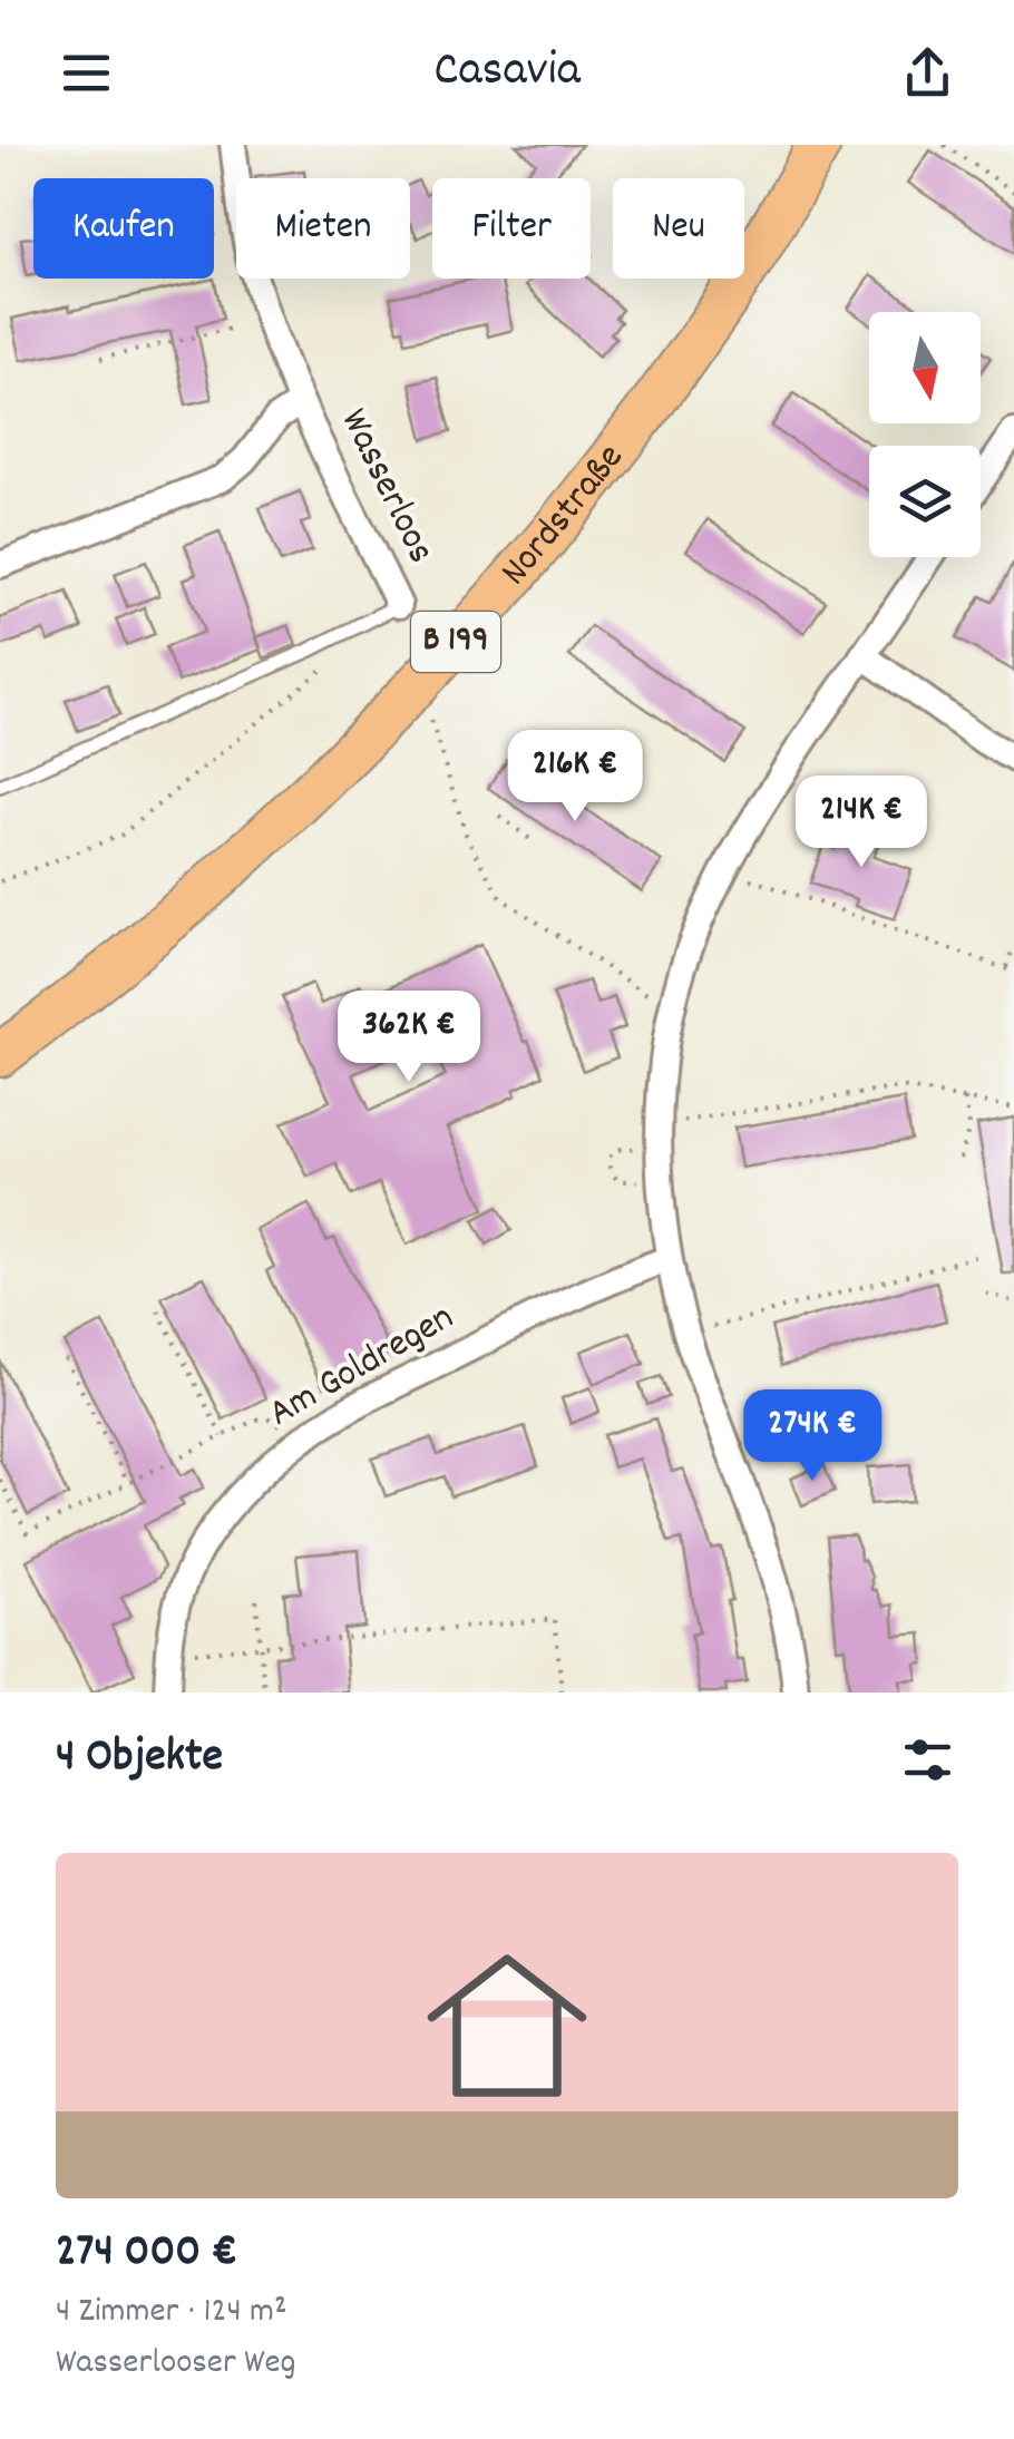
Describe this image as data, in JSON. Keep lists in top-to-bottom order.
{
  "streets": {
    "main road": ["Nordstraße", "B 199"],
    "street": ["Wasserloos", "Am Goldregen"]
  },
  "north": "bottom",
  "page": {
    "header": "Casavia",
    "chip": [
      "Kaufen",
      "Mieten",
      "Filter",
      "Neu"
    ],
    "price": [
      "216K €",
      "214K €",
      "362K €",
      "274K €"
    ],
    "heading": "4 Objekte",
    "list": [
      {
        "name": "274 000 €",
        "note": "4 Zimmer · 124 m² · Wasserlooser Weg"
      }
    ]
  }
}
